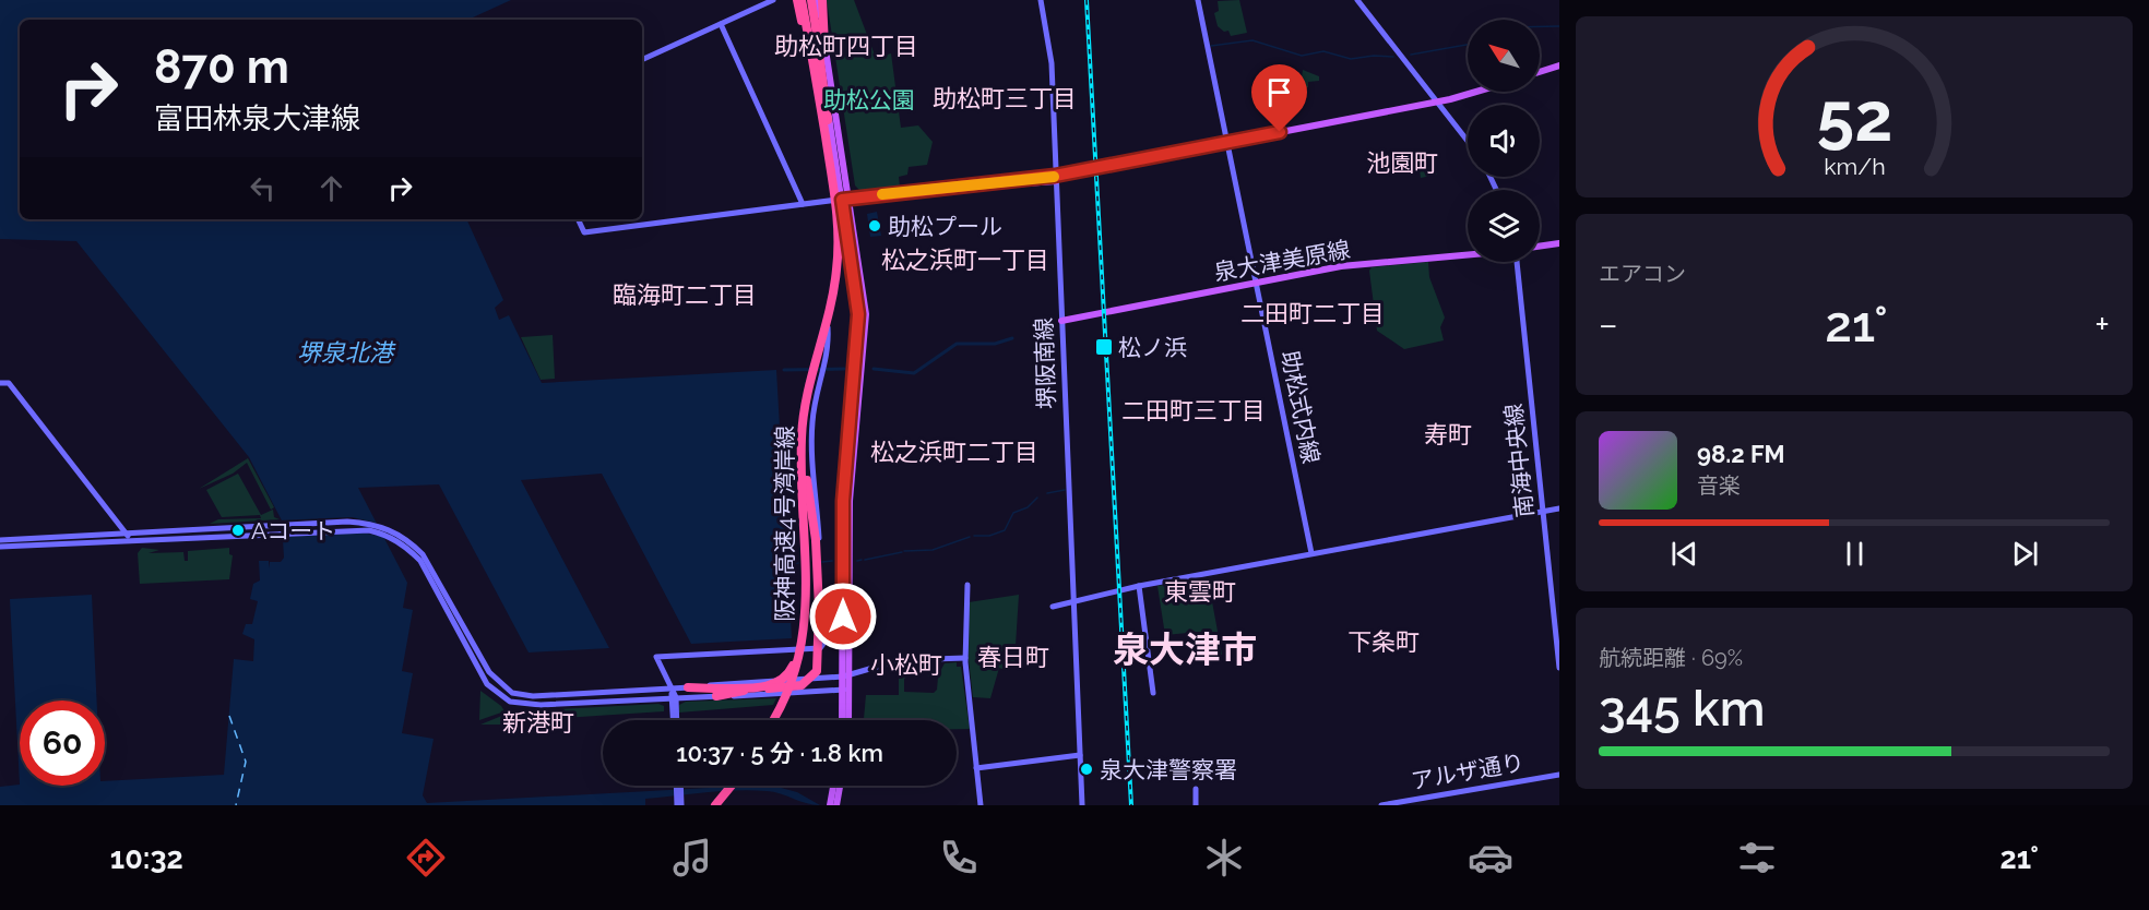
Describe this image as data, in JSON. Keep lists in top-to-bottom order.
{
  "streets": {
    "highway": ["阪神高速4号湾岸線"],
    "main road": ["泉大津美原線"],
    "street": [
      "堺阪南線",
      "助松式内線",
      "南海中央線",
      "アルザ通り"
    ]
  },
  "crossings": [
    ["泉大津美原線", "堺阪南線"],
    ["泉大津美原線", "助松式内線"]
  ],
  "districts": [
    "助松町四丁目",
    "助松町三丁目",
    "池園町",
    "松之浜町一丁目",
    "臨海町二丁目",
    "二田町二丁目",
    "二田町三丁目",
    "寿町",
    "松之浜町二丁目",
    "東雲町",
    "下条町",
    "泉大津市",
    "春日町",
    "小松町",
    "新港町"
  ],
  "water": ["堺泉北港"],
  "parks": ["助松公園"],
  "places": {
    "other": ["助松プール", "Aコート", "泉大津警察署"],
    "transit": ["松ノ浜"]
  },
  "north": "top left",
  "page": {
    "turn": ["870 m", "富田林泉大津線"],
    "tile": [
      "エアコン",
      ["航続距離 · 69%", "345 km"]
    ],
    "heat": ["−", "21°", "+"],
    "song": ["98.2 FM", "音楽"],
    "limit": "60",
    "trip": "10:37 · 5 分 · 1.8 km",
    "tabs": ["10:32", "21°"],
    "gauge": ["52", "km/h"]
  }
}
